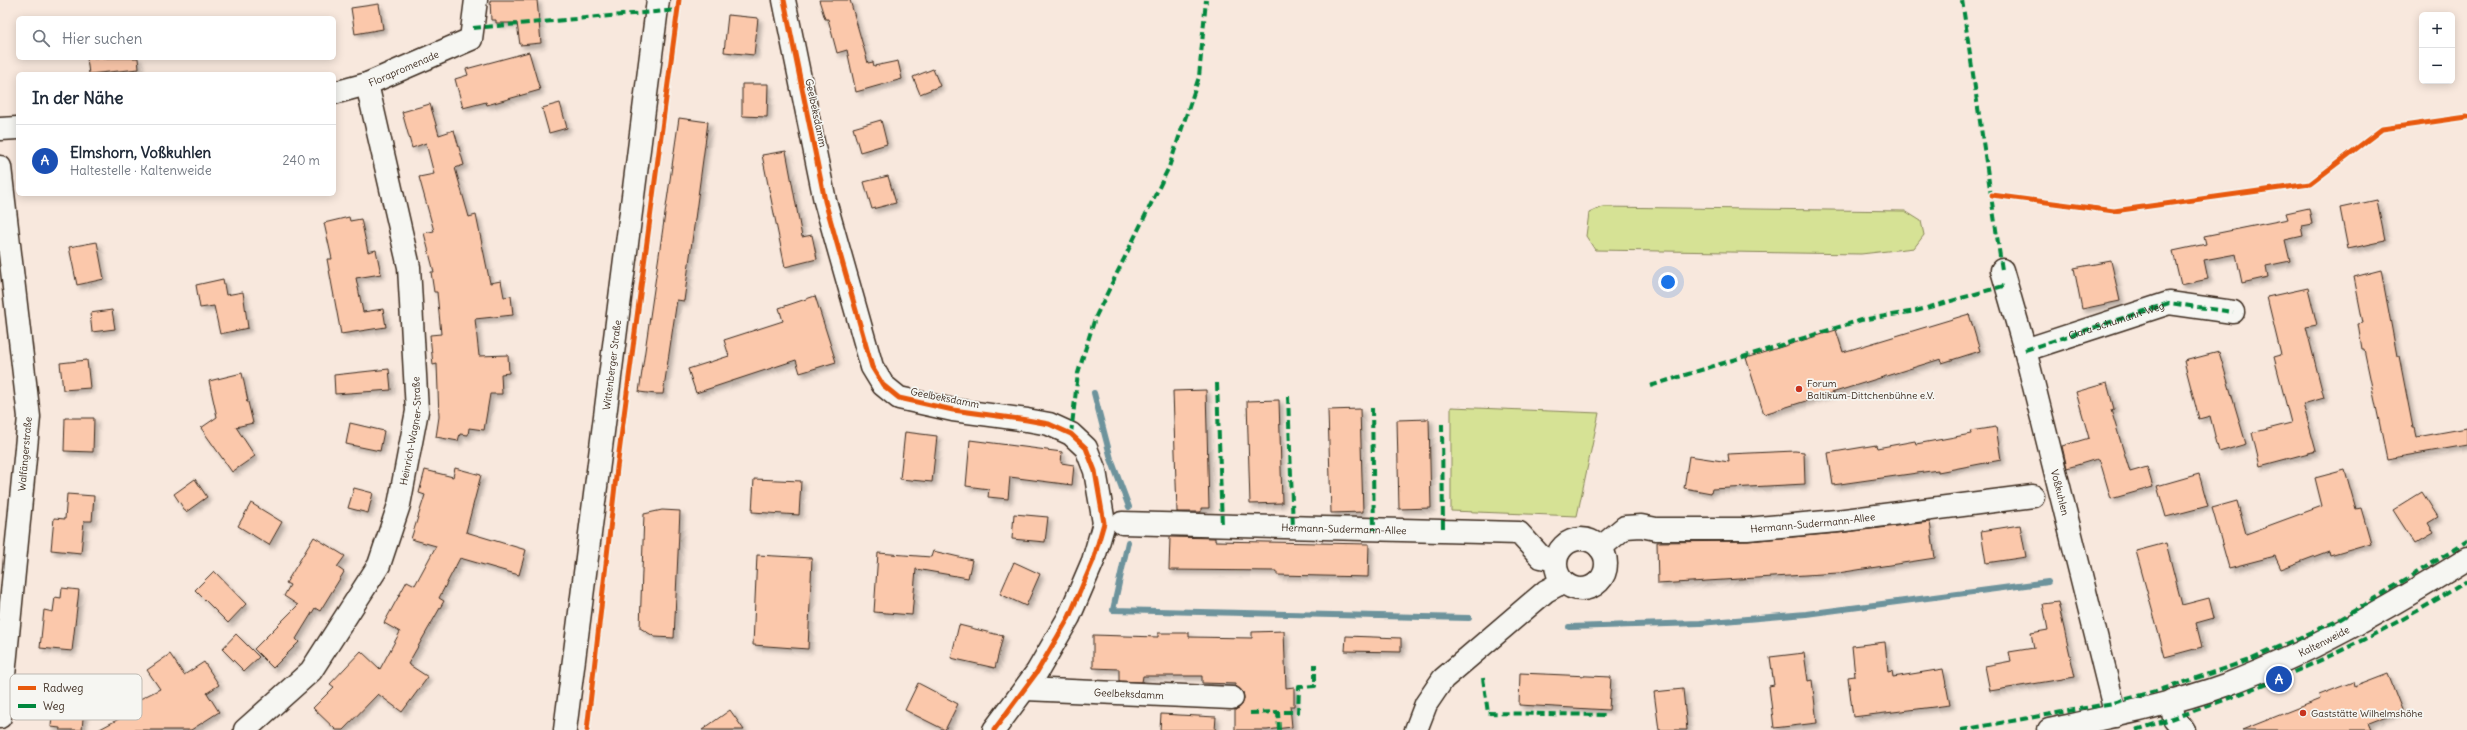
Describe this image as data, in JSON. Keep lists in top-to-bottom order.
{
  "streets": {
    "street": [
      "Florapromenade",
      "Geelbeksdamm",
      "Clara-Schumann-Weg",
      "Wittenberger Straße",
      "Heinrich-Wagner-Straße",
      "Walfängerstraße",
      "Voßkuhlen",
      "Hermann-Sudermann-Allee",
      "Kaltenweide"
    ]
  },
  "crossings": [
    ["Florapromenade", "Heinrich-Wagner-Straße"],
    ["Clara-Schumann-Weg", "Voßkuhlen"],
    ["Voßkuhlen", "Kaltenweide"]
  ],
  "places": ["Forum Baltikum-Dittchenbühne e.V.", "Gaststätte Wilhelmshöhe"],
  "legend": ["Radweg", "Weg"],
  "page": {
    "map_buttons": ["+", "−"],
    "search": "Hier suchen",
    "heading": "In der Nähe",
    "list": [
      {
        "mark": "A",
        "name": "Elmshorn, Voßkuhlen",
        "note": "Haltestelle · Kaltenweide",
        "value": "240 m"
      }
    ],
    "pins": "A"
  }
}
